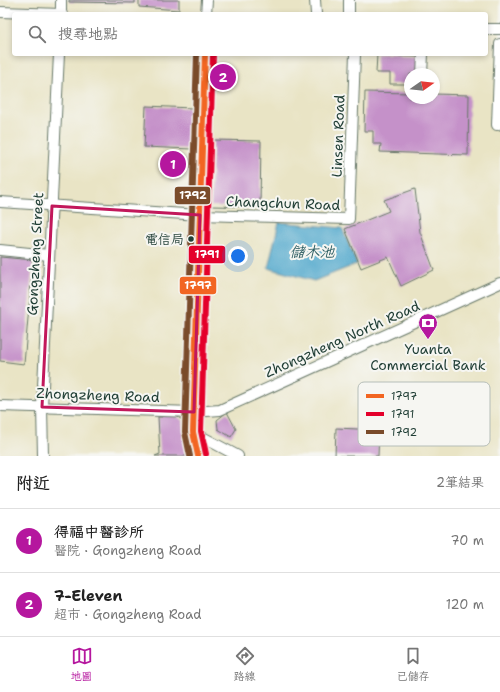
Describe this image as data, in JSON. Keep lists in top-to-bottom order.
{
  "streets": {
    "street": [
      "Linsen Road",
      "Changchun Road",
      "Gongzheng Street",
      "Zhongzheng North Road",
      "Zhongzheng Road"
    ]
  },
  "crossings": [
    ["Linsen Road", "Changchun Road"],
    ["Changchun Road", "Gongzheng Street"],
    ["Gongzheng Street", "Zhongzheng Road"],
    ["Zhongzheng North Road", "Zhongzheng Road"]
  ],
  "water": ["儲木池"],
  "places": {
    "other": ["電信局"],
    "bank": ["Yuanta Commercial Bank"]
  },
  "lines": ["transit line 1797", "transit line 1791", "transit line 1792"],
  "legend": ["1797", "1791", "1792"],
  "north": "right",
  "page": {
    "search": "搜尋地點",
    "pins": ["2", "1"],
    "heading": ["附近", "2筆結果"],
    "list": [
      {
        "mark": "1",
        "name": "得福中醫診所",
        "note": "醫院 · Gongzheng Road",
        "value": "70 m"
      },
      {
        "mark": "2",
        "name": "7-Eleven",
        "note": "超市 · Gongzheng Road",
        "value": "120 m"
      }
    ],
    "nav": ["地圖", "路線", "已儲存"]
  }
}
